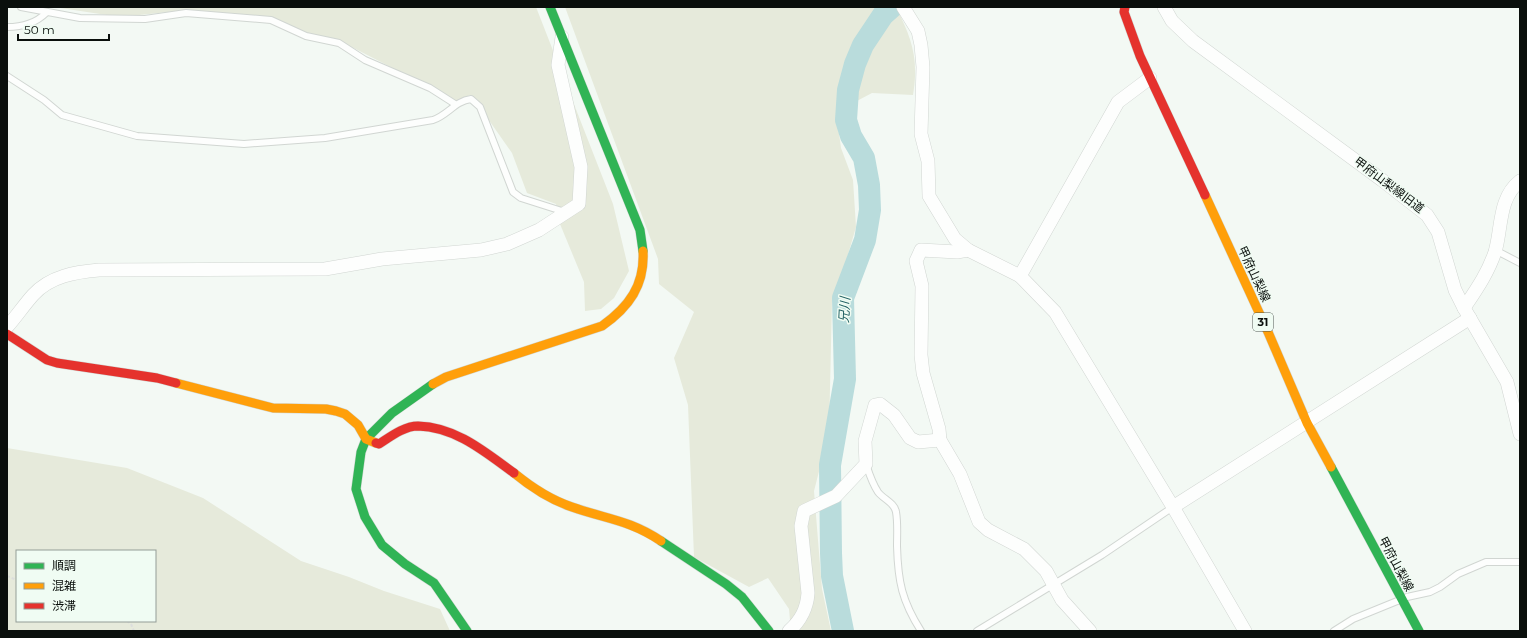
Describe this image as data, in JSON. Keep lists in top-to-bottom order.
{
  "streets": {
    "street": ["甲府山梨線旧道", "甲府山梨線", "31"]
  },
  "water": ["兄川"],
  "legend": ["順調", "混雑", "渋滞"],
  "scale_bar": "50 m"
}
